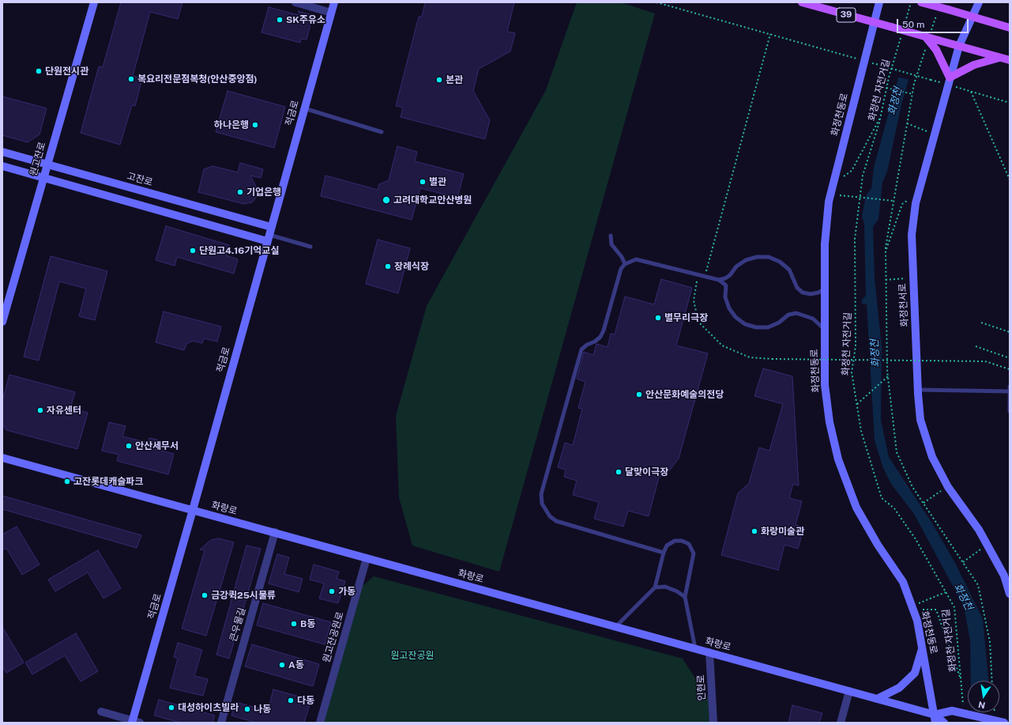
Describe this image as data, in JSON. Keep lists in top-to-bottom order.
{
  "streets": {
    "main road": ["39"],
    "street": [
      "적금로",
      "화정천동로",
      "원고잔로",
      "고잔로",
      "화정천서로",
      "화랑로",
      "큰우물길",
      "원고잔공원로",
      "인현로"
    ],
    "path": ["화정천 자전거길"]
  },
  "crossings": [
    ["39", "화정천동로"],
    ["39", "화정천서로"],
    ["적금로", "고잔로"],
    ["적금로", "화랑로"],
    ["화정천동로", "화랑로"],
    ["원고잔로", "고잔로"],
    ["화랑로", "큰우물길"],
    ["화랑로", "원고잔공원로"],
    ["화랑로", "인현로"]
  ],
  "water": ["화정천"],
  "parks": ["원고잔공원"],
  "places": [
    "SK주유소",
    "단원전시관",
    "복요리전문점복청(안산중앙점)",
    "본관",
    "하나은행",
    "별관",
    "기업은행",
    "고려대학교안산병원",
    "단원고4.16기억교실",
    "장례식장",
    "별무리극장",
    "안산문화예술의전당",
    "자유센터",
    "안산세무서",
    "달맞이극장",
    "고잔롯데캐슬파크",
    "화랑미술관",
    "가동",
    "금강퀵25시물류",
    "B동",
    "A동",
    "다동",
    "대성하이츠빌라",
    "나동"
  ],
  "scale_bar": "50 m",
  "north": "bottom"
}
